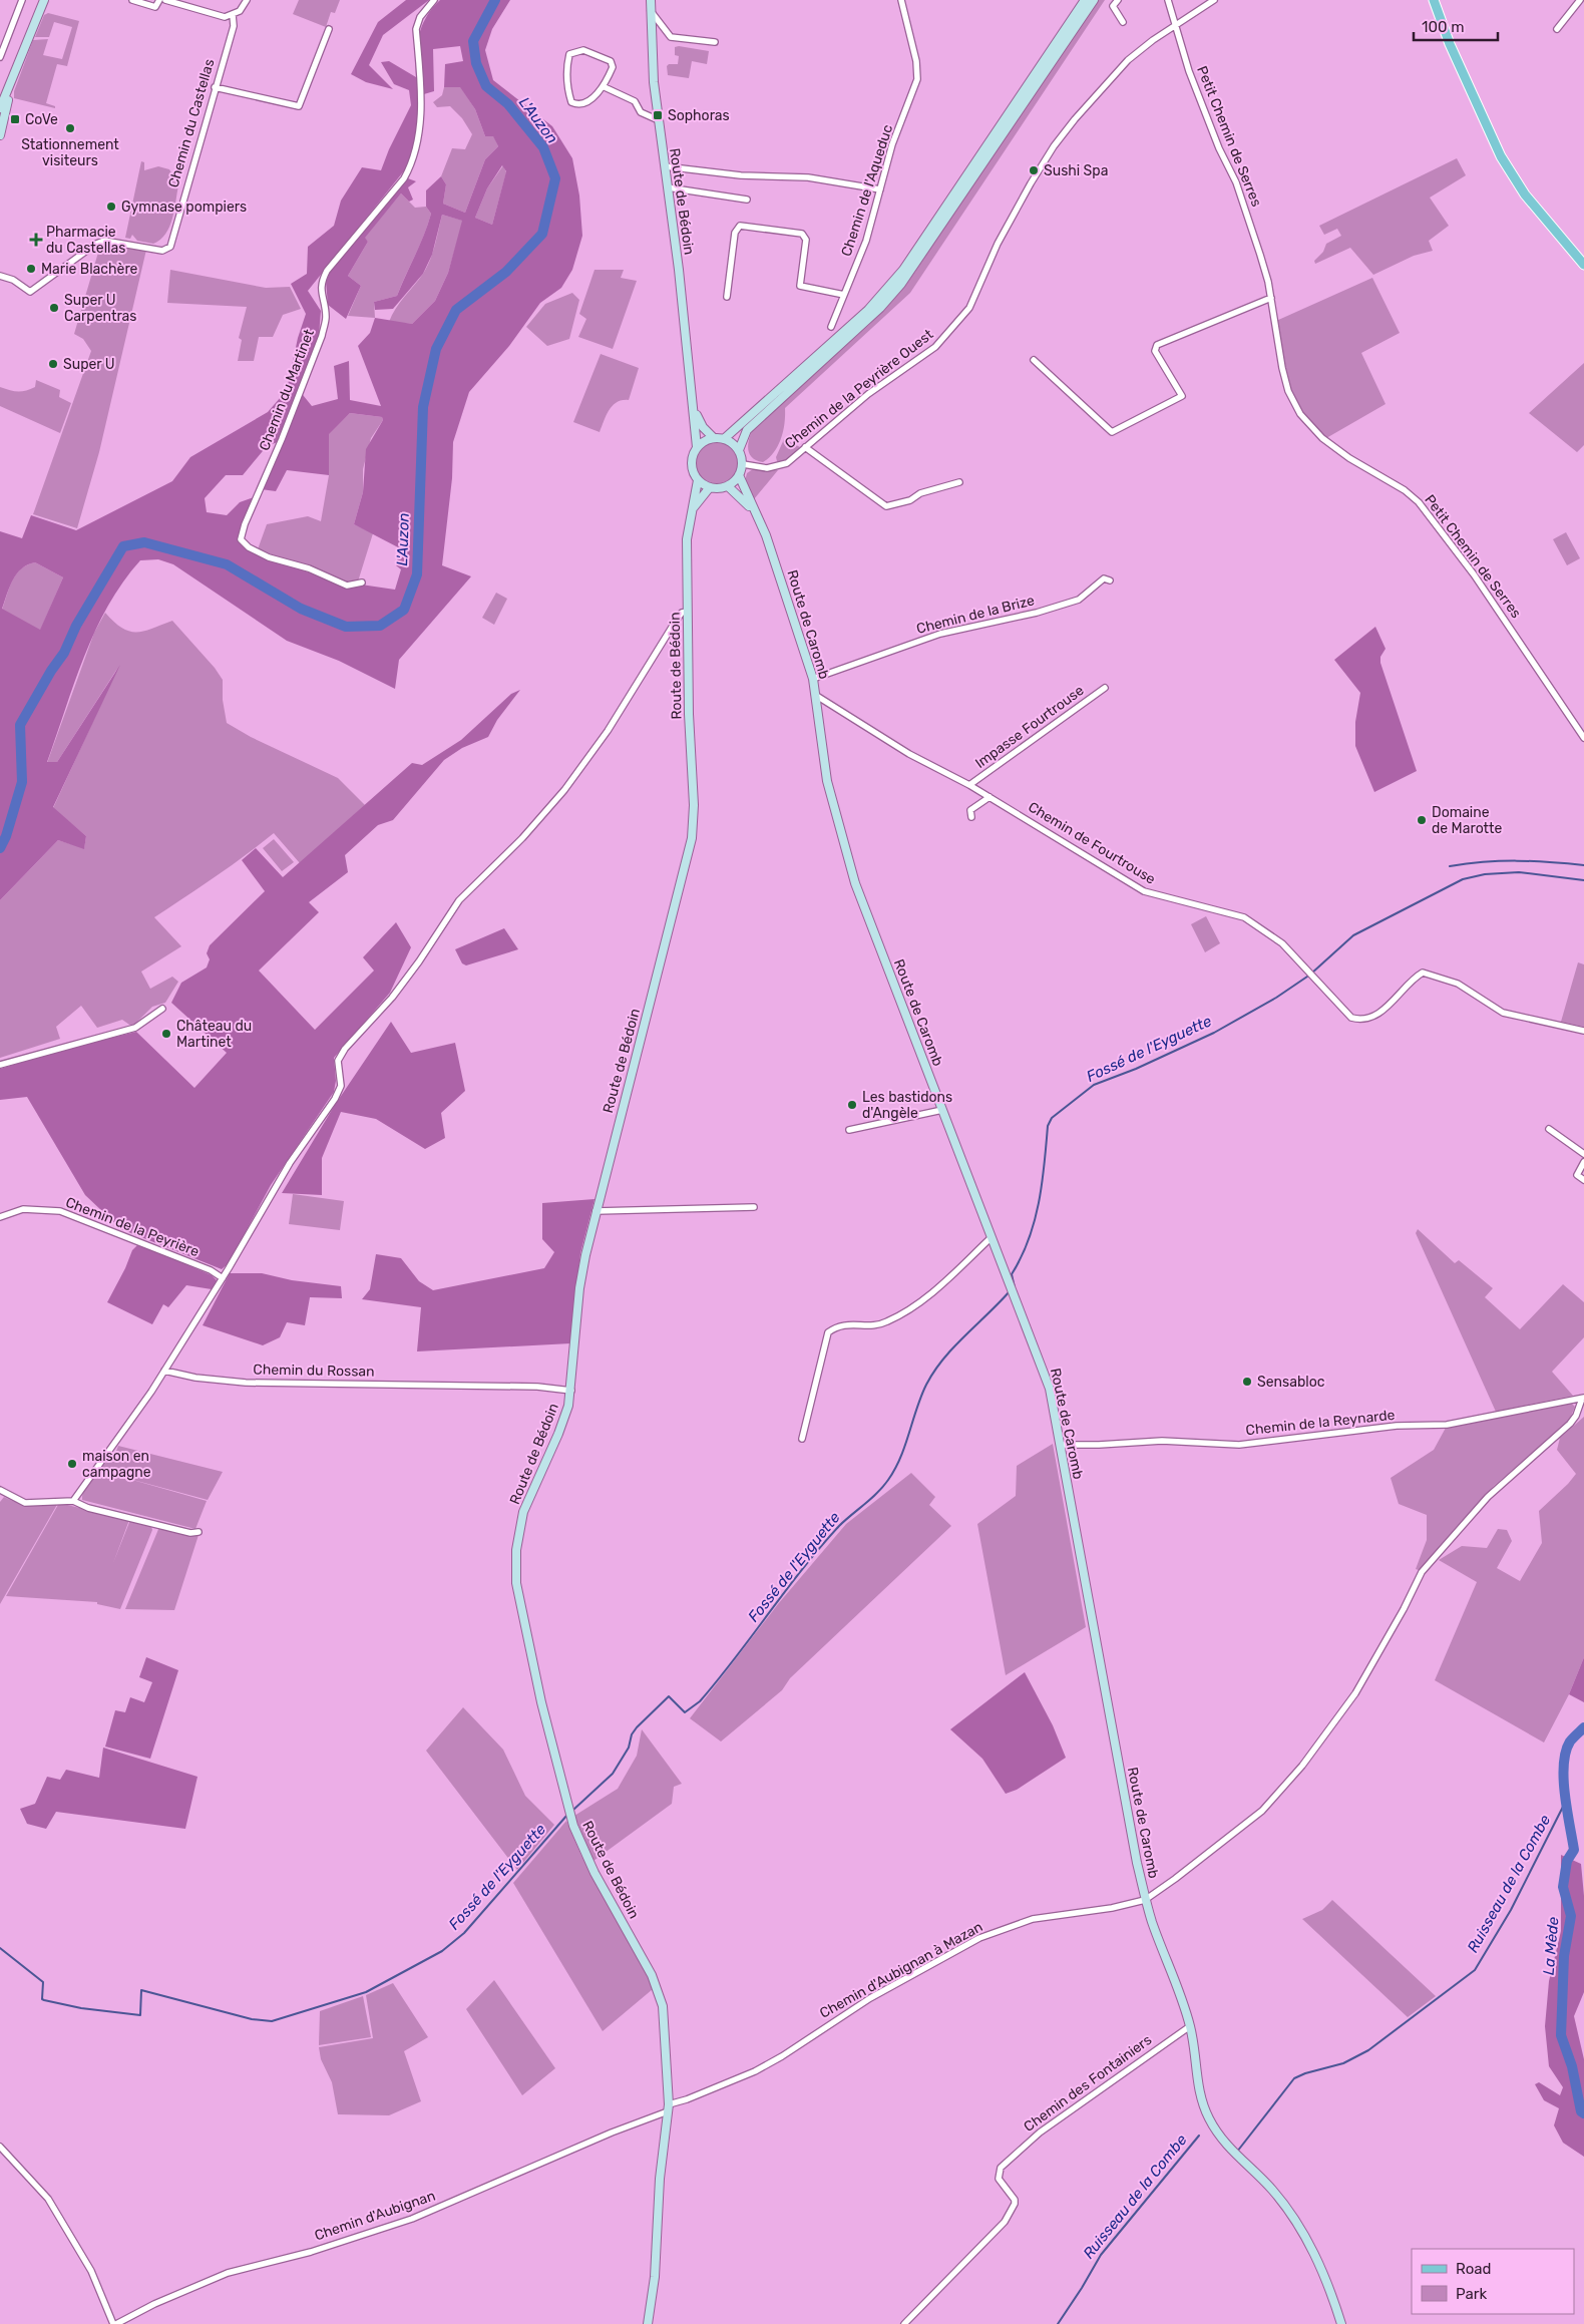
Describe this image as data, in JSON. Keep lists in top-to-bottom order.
{
  "streets": {
    "main road": ["Route de Bédoin", "Route de Caromb"],
    "street": [
      "Chemin du Castellas",
      "Petit Chemin de Serres",
      "Chemin de l'Aqueduc",
      "Chemin de la Peyrière Ouest",
      "Chemin du Martinet",
      "Chemin de la Brize",
      "Impasse Fourtrouse",
      "Chemin de Fourtrouse",
      "Chemin de la Peyrière",
      "Chemin du Rossan",
      "Chemin de la Reynarde",
      "Chemin d'Aubignan à Mazan",
      "Chemin des Fontainiers",
      "Chemin d'Aubignan"
    ]
  },
  "crossings": [
    ["Petit Chemin de Serres", "Chemin de la Peyrière Ouest"],
    ["Route de Bédoin", "Chemin de la Peyrière Ouest"],
    ["Route de Bédoin", "Route de Caromb"],
    ["Route de Bédoin", "Chemin du Rossan"],
    ["Route de Bédoin", "Chemin d'Aubignan à Mazan"],
    ["Route de Bédoin", "Chemin d'Aubignan"],
    ["Chemin de la Peyrière Ouest", "Route de Caromb"],
    ["Chemin de la Brize", "Route de Caromb"],
    ["Route de Caromb", "Chemin de Fourtrouse"],
    ["Route de Caromb", "Chemin de la Reynarde"],
    ["Route de Caromb", "Chemin d'Aubignan à Mazan"],
    ["Route de Caromb", "Chemin des Fontainiers"],
    ["Impasse Fourtrouse", "Chemin de Fourtrouse"],
    ["Chemin de la Reynarde", "Chemin d'Aubignan à Mazan"],
    ["Chemin d'Aubignan à Mazan", "Chemin d'Aubignan"]
  ],
  "water": [
    "L'Auzon",
    "Fossé de l'Eyguette",
    "Ruisseau de la Combe",
    "La Mède"
  ],
  "places": {
    "transit": ["Sophoras", "CoVe"],
    "other": [
      "Stationnement visiteurs",
      "Sushi Spa",
      "Gymnase pompiers",
      "Marie Blachère",
      "Super U Carpentras",
      "Super U",
      "Domaine de Marotte",
      "Château du Martinet",
      "Les bastidons d'Angèle",
      "Sensabloc",
      "maison en campagne"
    ],
    "health": ["Pharmacie du Castellas"]
  },
  "legend": ["Road", "Park"],
  "scale_bar": "100 m"
}
